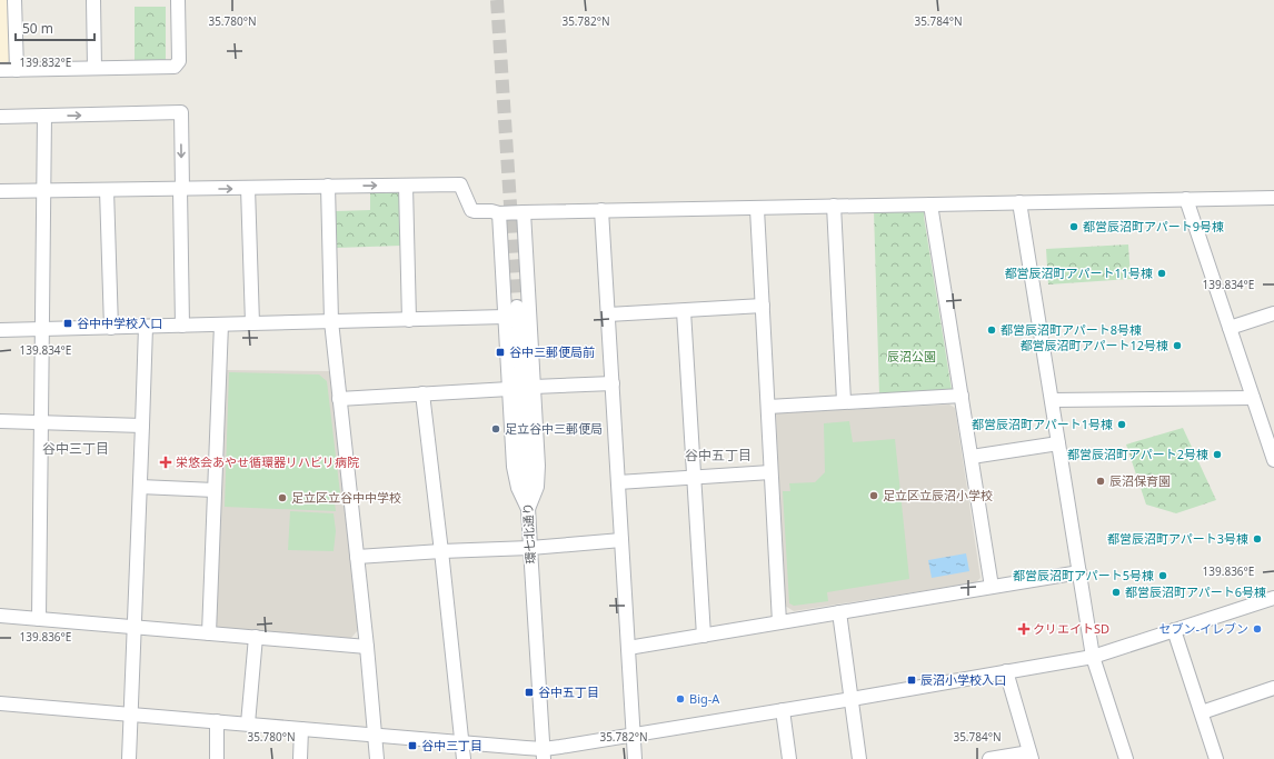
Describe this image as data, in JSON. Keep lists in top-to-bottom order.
{
  "streets": {
    "street": ["環七北通り"]
  },
  "districts": ["谷中三丁目", "谷中五丁目"],
  "parks": ["辰沼公園"],
  "places": {
    "other": [
      "都営辰沼町アパート9号棟",
      "都営辰沼町アパート11号棟",
      "都営辰沼町アパート8号棟",
      "都営辰沼町アパート12号棟",
      "都営辰沼町アパート1号棟",
      "足立谷中三郵便局",
      "都営辰沼町アパート2号棟",
      "辰沼保育園",
      "足立区立辰沼小学校",
      "足立区立谷中中学校",
      "都営辰沼町アパート3号棟",
      "都営辰沼町アパート5号棟",
      "都営辰沼町アパート6号棟",
      "セブン-イレブン",
      "Big-A"
    ],
    "transit": [
      "谷中中学校入口",
      "谷中三郵便局前",
      "辰沼小学校入口",
      "谷中五丁目",
      "谷中三丁目"
    ],
    "health": ["栄悠会あやせ循環器リハビリ病院", "クリエイトSD"]
  },
  "scale_bar": "50 m",
  "coordinates": [
    "35.780°N",
    "35.782°N",
    "35.784°N",
    "139.832°E",
    "139.834°E",
    "139.836°E"
  ]
}
